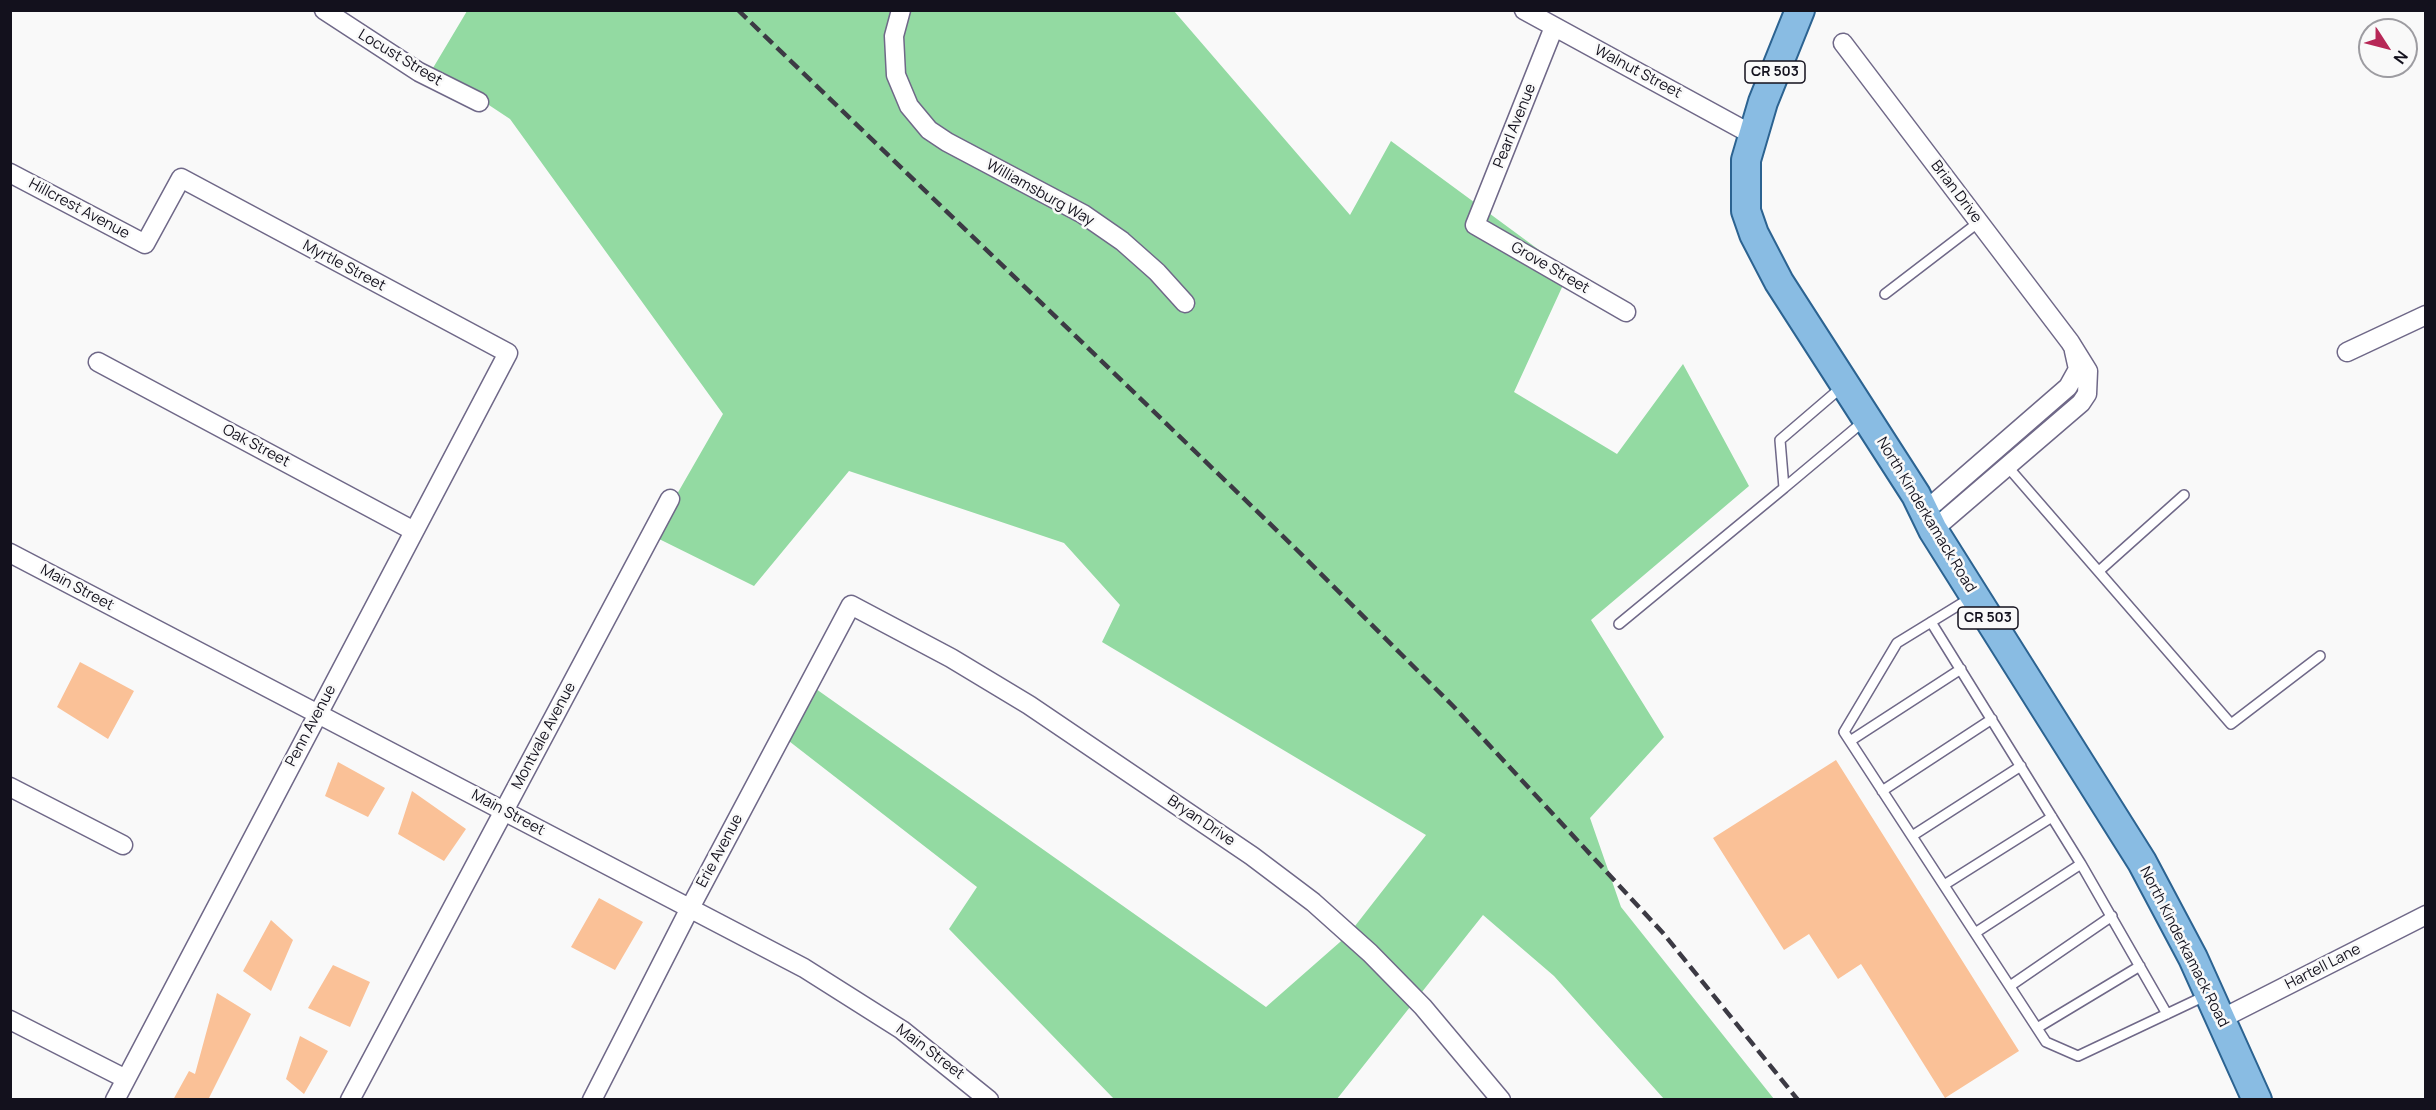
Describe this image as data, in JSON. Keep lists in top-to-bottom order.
{
  "streets": {
    "main road": ["CR 503", "North Kinderkamack Road"],
    "street": [
      "Locust Street",
      "Walnut Street",
      "Pearl Avenue",
      "Brian Drive",
      "Williamsburg Way",
      "Hillcrest Avenue",
      "Myrtle Street",
      "Grove Street",
      "Oak Street",
      "Main Street",
      "Penn Avenue",
      "Montvale Avenue",
      "Bryan Drive",
      "Erie Avenue",
      "Hartell Lane"
    ]
  },
  "crossings": [
    ["Walnut Street", "Pearl Avenue"],
    ["Walnut Street", "North Kinderkamack Road"],
    ["Pearl Avenue", "Grove Street"],
    ["Brian Drive", "North Kinderkamack Road"],
    ["Hillcrest Avenue", "Myrtle Street"],
    ["Myrtle Street", "Penn Avenue"],
    ["Oak Street", "Penn Avenue"],
    ["North Kinderkamack Road", "Hartell Lane"],
    ["Main Street", "Penn Avenue"],
    ["Main Street", "Montvale Avenue"],
    ["Main Street", "Erie Avenue"],
    ["Bryan Drive", "Erie Avenue"]
  ],
  "north": "bottom right"
}
